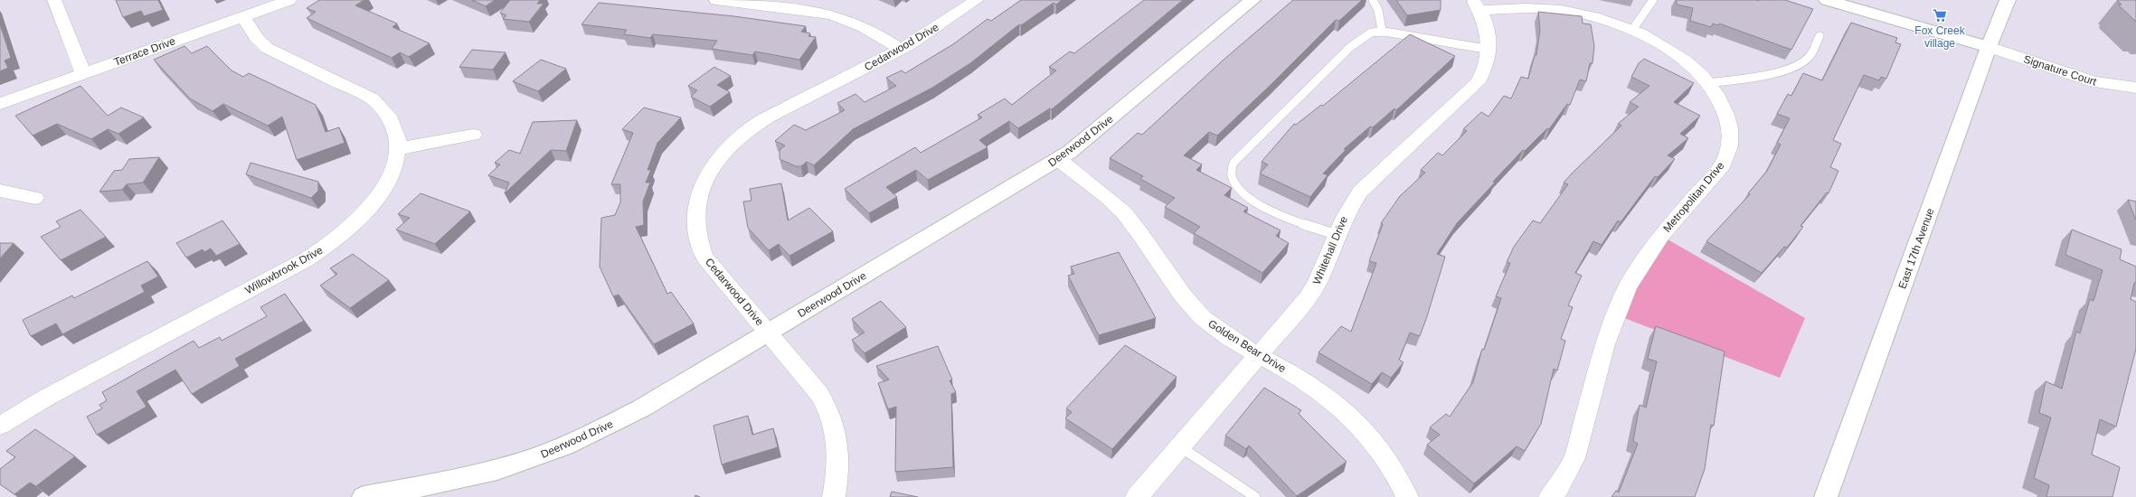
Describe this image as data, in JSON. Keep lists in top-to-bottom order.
{
  "streets": {
    "street": [
      "Cedarwood Drive",
      "Terrace Drive",
      "Signature Court",
      "Deerwood Drive",
      "Metropolitan Drive",
      "East 17th Avenue",
      "Whitehall Drive",
      "Willowbrook Drive",
      "Golden Bear Drive"
    ]
  },
  "crossings": [
    ["Cedarwood Drive", "Deerwood Drive"],
    ["Terrace Drive", "Willowbrook Drive"],
    ["Signature Court", "East 17th Avenue"],
    ["Deerwood Drive", "Golden Bear Drive"],
    ["Metropolitan Drive", "Whitehall Drive"],
    ["Whitehall Drive", "Golden Bear Drive"]
  ],
  "places": {
    "supermarket": ["Fox Creek village"]
  }
}
